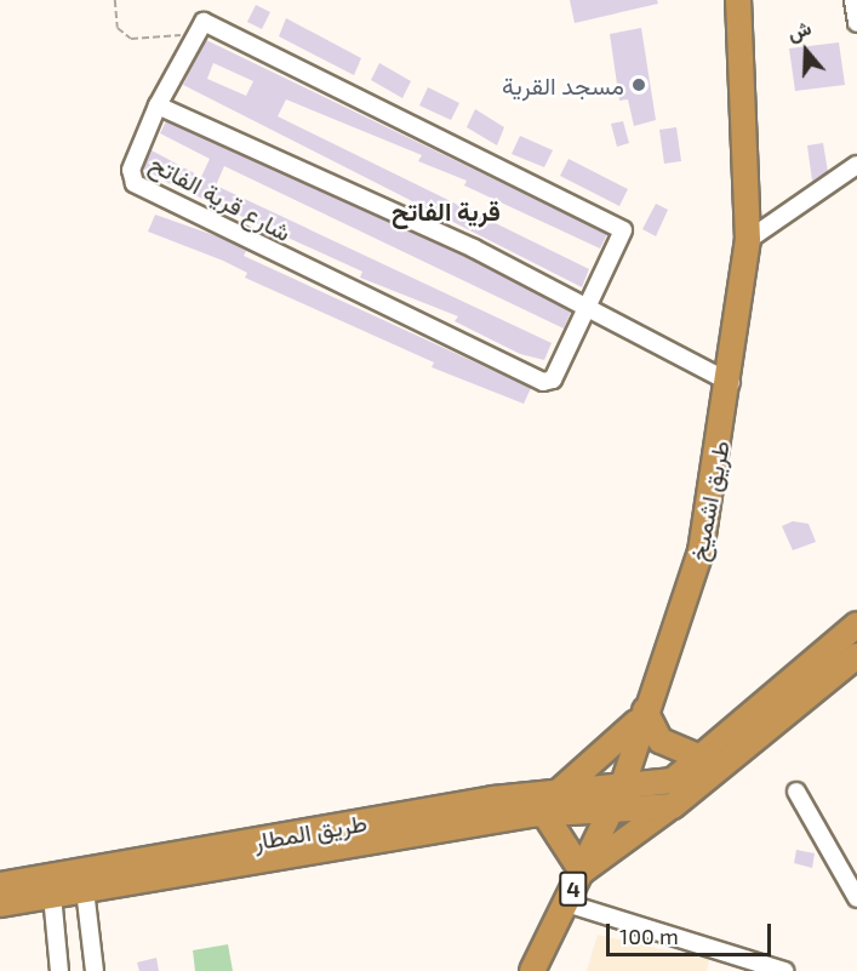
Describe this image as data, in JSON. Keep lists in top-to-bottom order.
{
  "streets": {
    "highway": ["طريق اشميخ", "طريق المطار", "4"],
    "street": ["شارع قرية الفاتح"]
  },
  "crossings": [
    ["طريق اشميخ", "طريق المطار"]
  ],
  "districts": ["قرية الفاتح"],
  "places": ["مسجد القرية"],
  "scale_bar": "100 m",
  "north": "top"
}
